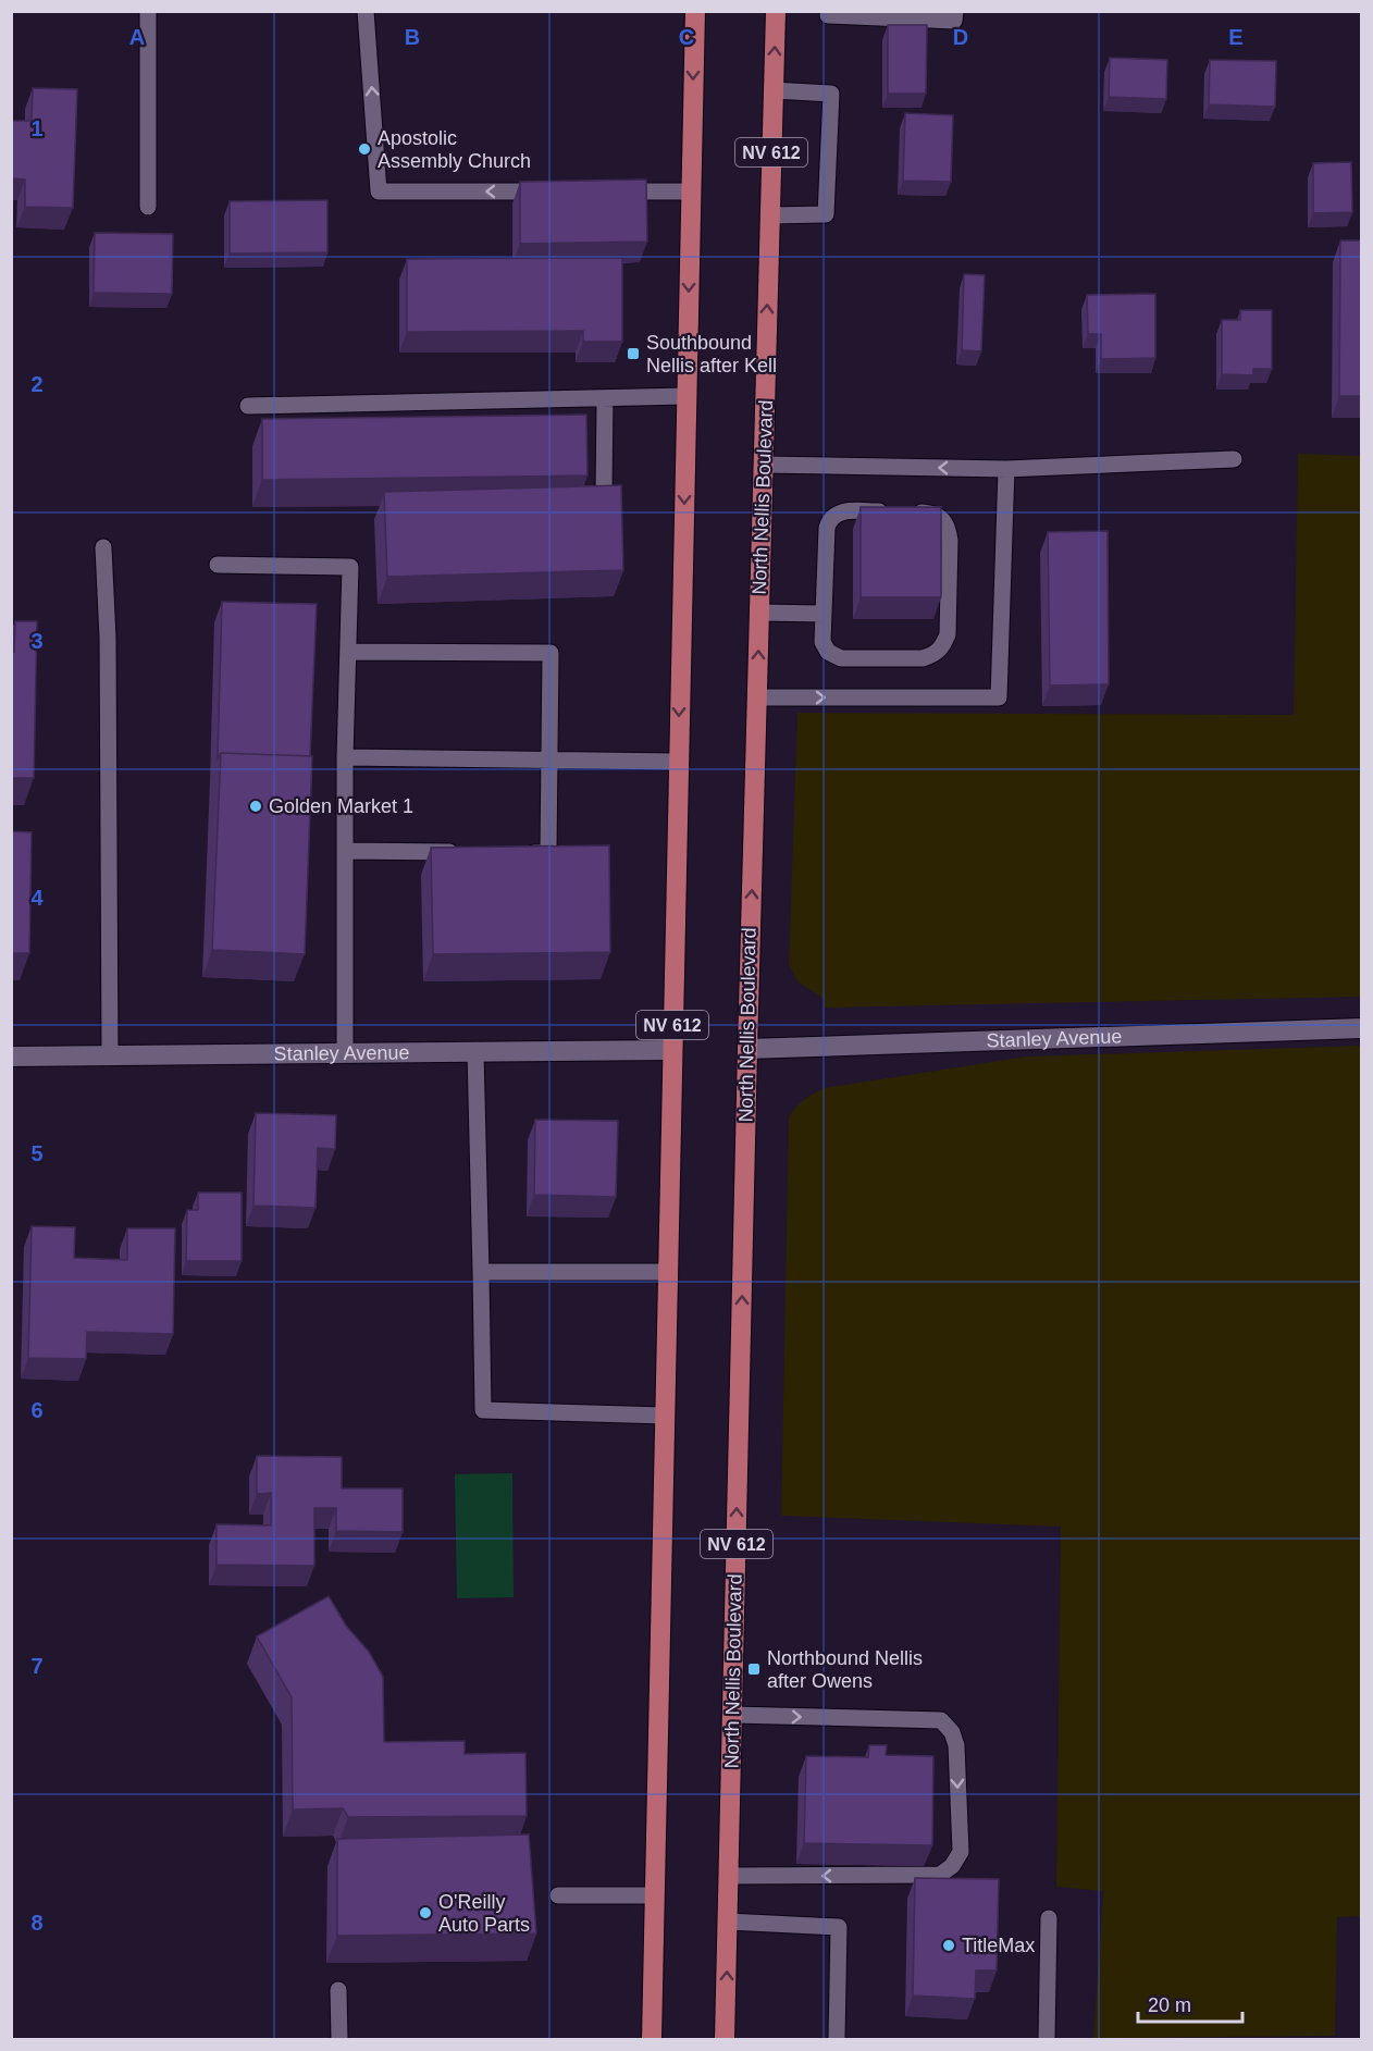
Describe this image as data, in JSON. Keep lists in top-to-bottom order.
{
  "streets": {
    "main road": ["NV 612", "North Nellis Boulevard"],
    "street": ["Stanley Avenue"]
  },
  "crossings": [
    ["NV 612", "Stanley Avenue"],
    ["North Nellis Boulevard", "Stanley Avenue"]
  ],
  "places": {
    "other": [
      "Apostolic Assembly Church",
      "Golden Market 1",
      "O'Reilly Auto Parts",
      "TitleMax"
    ],
    "transit": ["Southbound Nellis after Kell", "Northbound Nellis after Owens"]
  },
  "scale_bar": "20 m",
  "grid": {
    "columns": [
      "A",
      "B",
      "C",
      "D",
      "E"
    ],
    "rows": [
      "1",
      "2",
      "3",
      "4",
      "5",
      "6",
      "7",
      "8"
    ]
  }
}
